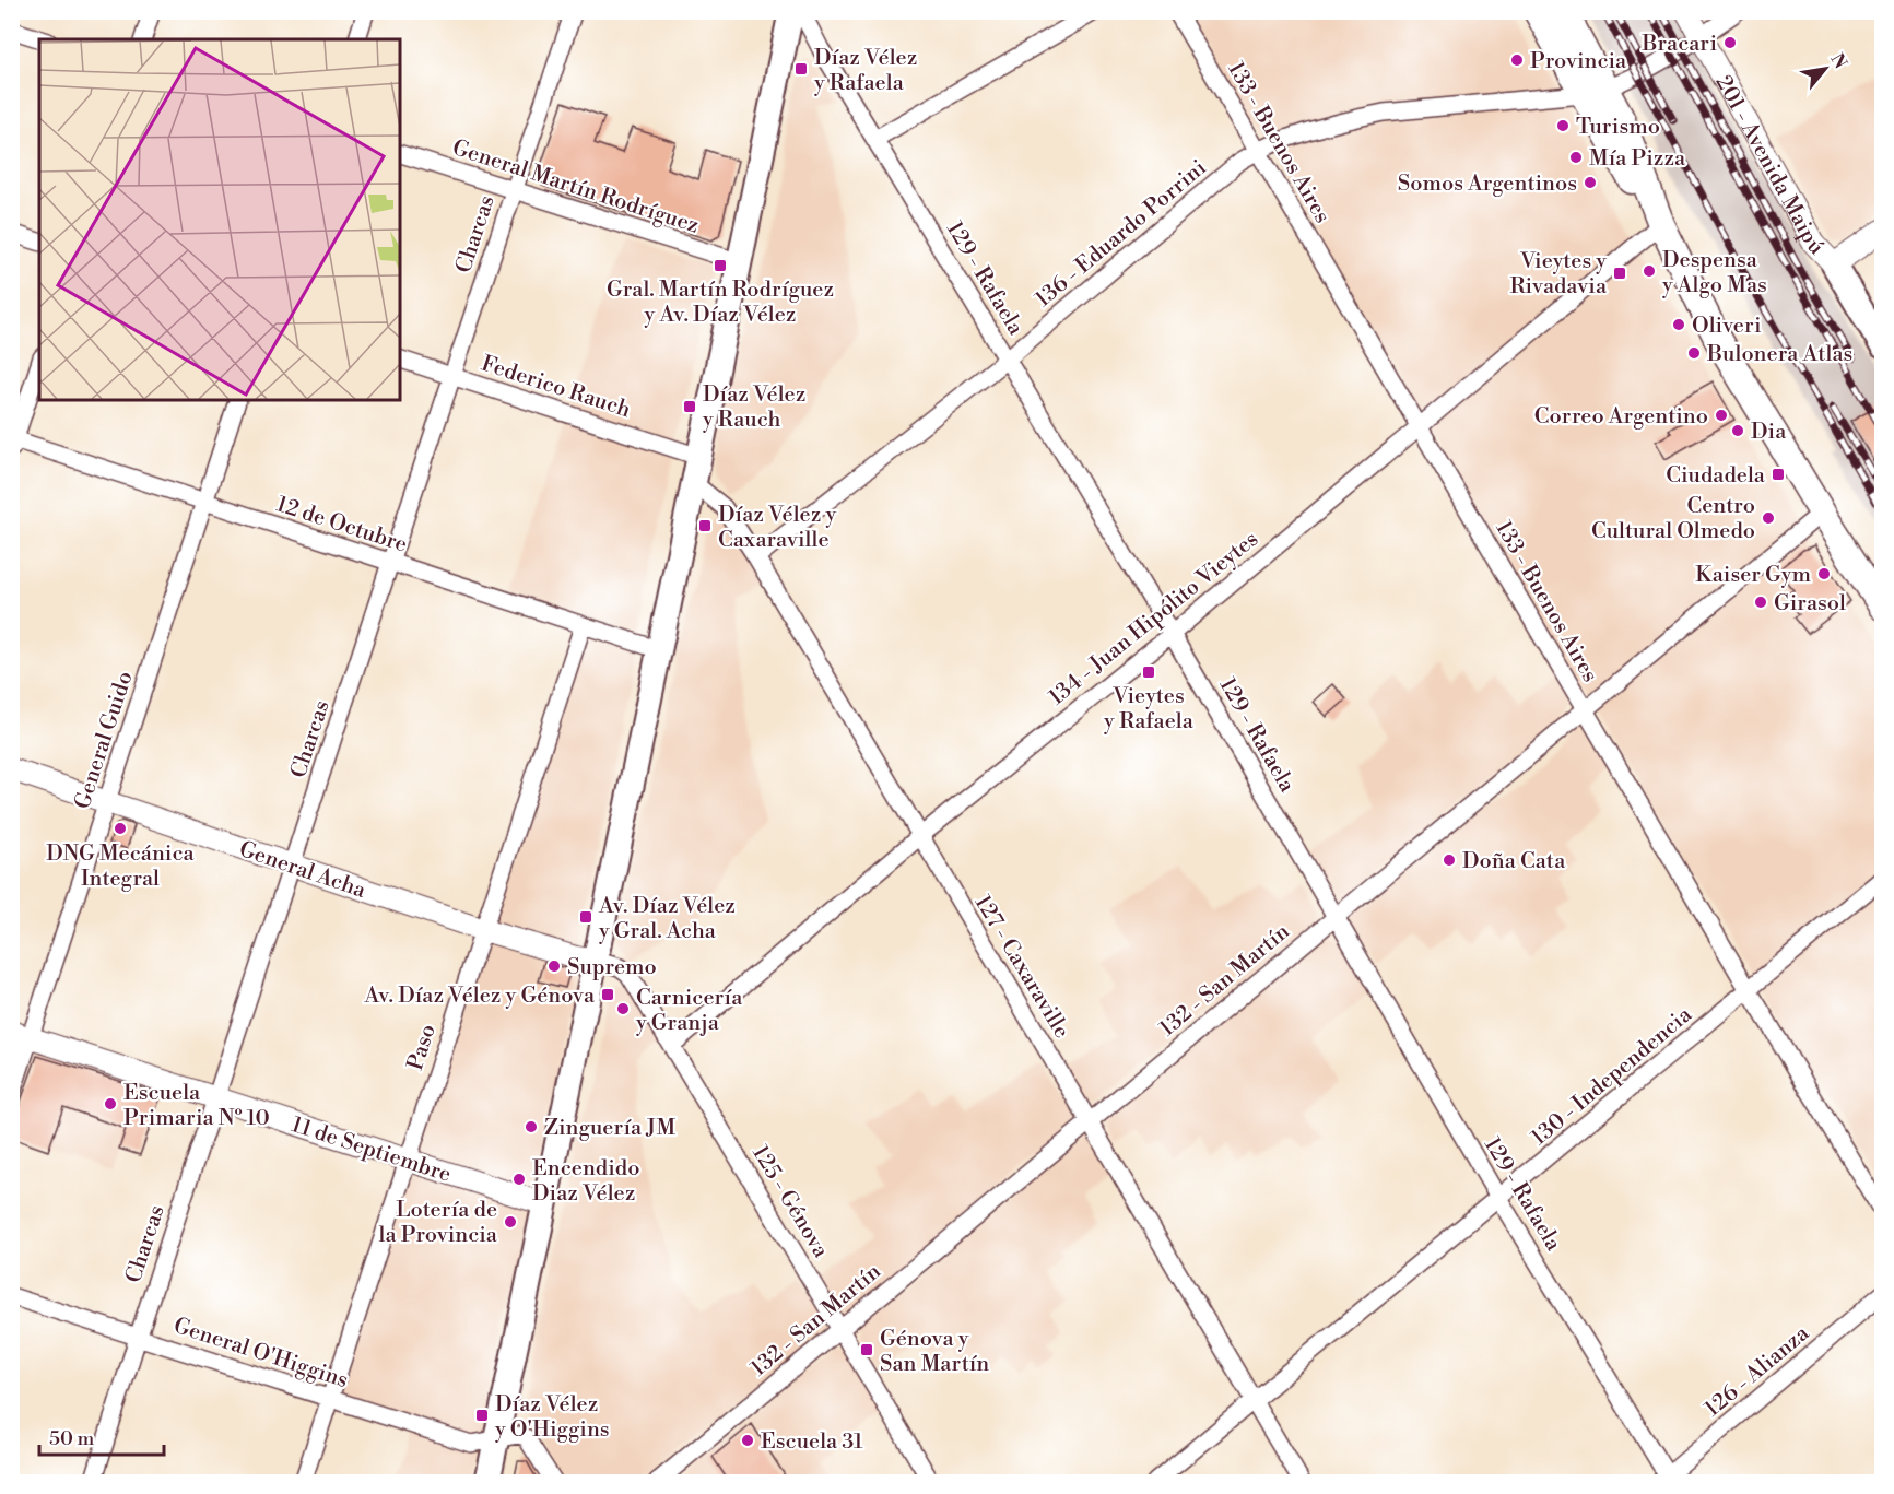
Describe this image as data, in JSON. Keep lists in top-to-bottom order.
{
  "streets": {
    "main road": ["201 - Avenida Maipú"],
    "street": [
      "133 - Buenos Aires",
      "General Martín Rodríguez",
      "136 - Eduardo Porrini",
      "Charcas",
      "129 - Rafaela",
      "Federico Rauch",
      "12 de Octubre",
      "134 - Juan Hipólito Vieytes",
      "General Guido",
      "General Acha",
      "127 - Caxaraville",
      "132 - San Martín",
      "Paso",
      "130 - Independencia",
      "11 de Septiembre",
      "125 - Génova",
      "General O'Higgins",
      "126 - Alianza"
    ]
  },
  "crossings": [
    ["133 - Buenos Aires", "136 - Eduardo Porrini"],
    ["133 - Buenos Aires", "134 - Juan Hipólito Vieytes"],
    ["133 - Buenos Aires", "132 - San Martín"],
    ["133 - Buenos Aires", "130 - Independencia"],
    ["201 - Avenida Maipú", "136 - Eduardo Porrini"],
    ["General Martín Rodríguez", "Charcas"],
    ["136 - Eduardo Porrini", "129 - Rafaela"],
    ["136 - Eduardo Porrini", "127 - Caxaraville"],
    ["Charcas", "Federico Rauch"],
    ["Charcas", "12 de Octubre"],
    ["Charcas", "General Acha"],
    ["Charcas", "11 de Septiembre"],
    ["Charcas", "General O'Higgins"],
    ["129 - Rafaela", "134 - Juan Hipólito Vieytes"],
    ["129 - Rafaela", "132 - San Martín"],
    ["129 - Rafaela", "130 - Independencia"],
    ["129 - Rafaela", "126 - Alianza"],
    ["12 de Octubre", "General Guido"],
    ["12 de Octubre", "Paso"],
    ["134 - Juan Hipólito Vieytes", "127 - Caxaraville"],
    ["134 - Juan Hipólito Vieytes", "125 - Génova"],
    ["General Guido", "General Acha"],
    ["General Guido", "11 de Septiembre"],
    ["General Acha", "Paso"],
    ["General Acha", "125 - Génova"],
    ["127 - Caxaraville", "132 - San Martín"],
    ["127 - Caxaraville", "130 - Independencia"],
    ["132 - San Martín", "125 - Génova"],
    ["Paso", "11 de Septiembre"],
    ["Paso", "General O'Higgins"]
  ],
  "places": {
    "other": [
      "Bracari",
      "Provincia",
      "Turismo",
      "Mía Pizza",
      "Somos Argentinos",
      "Despensa y Algo Mas",
      "Oliveri",
      "Bulonera Atlas",
      "Correo Argentino",
      "Dia",
      "Centro Cultural Olmedo",
      "Kaiser Gym",
      "Girasol",
      "DNG Mecánica Integral",
      "Doña Cata",
      "Supremo",
      "Carnicería y Granja",
      "Escuela Primaria Nº 10",
      "Zinguería JM",
      "Encendido Diaz Vélez",
      "Lotería de la Provincia",
      "Escuela 31"
    ],
    "transit": [
      "Díaz Vélez y Rafaela",
      "Gral. Martín Rodríguez y Av. Díaz Vélez",
      "Vieytes y Rivadavia",
      "Díaz Vélez y Rauch",
      "Ciudadela",
      "Díaz Vélez y Caxaraville",
      "Vieytes y Rafaela",
      "Av. Díaz Vélez y Gral. Acha",
      "Av. Díaz Vélez y Génova",
      "Génova y San Martín",
      "Díaz Vélez y O'Higgins"
    ]
  },
  "scale_bar": "50 m",
  "north": "top right"
}
